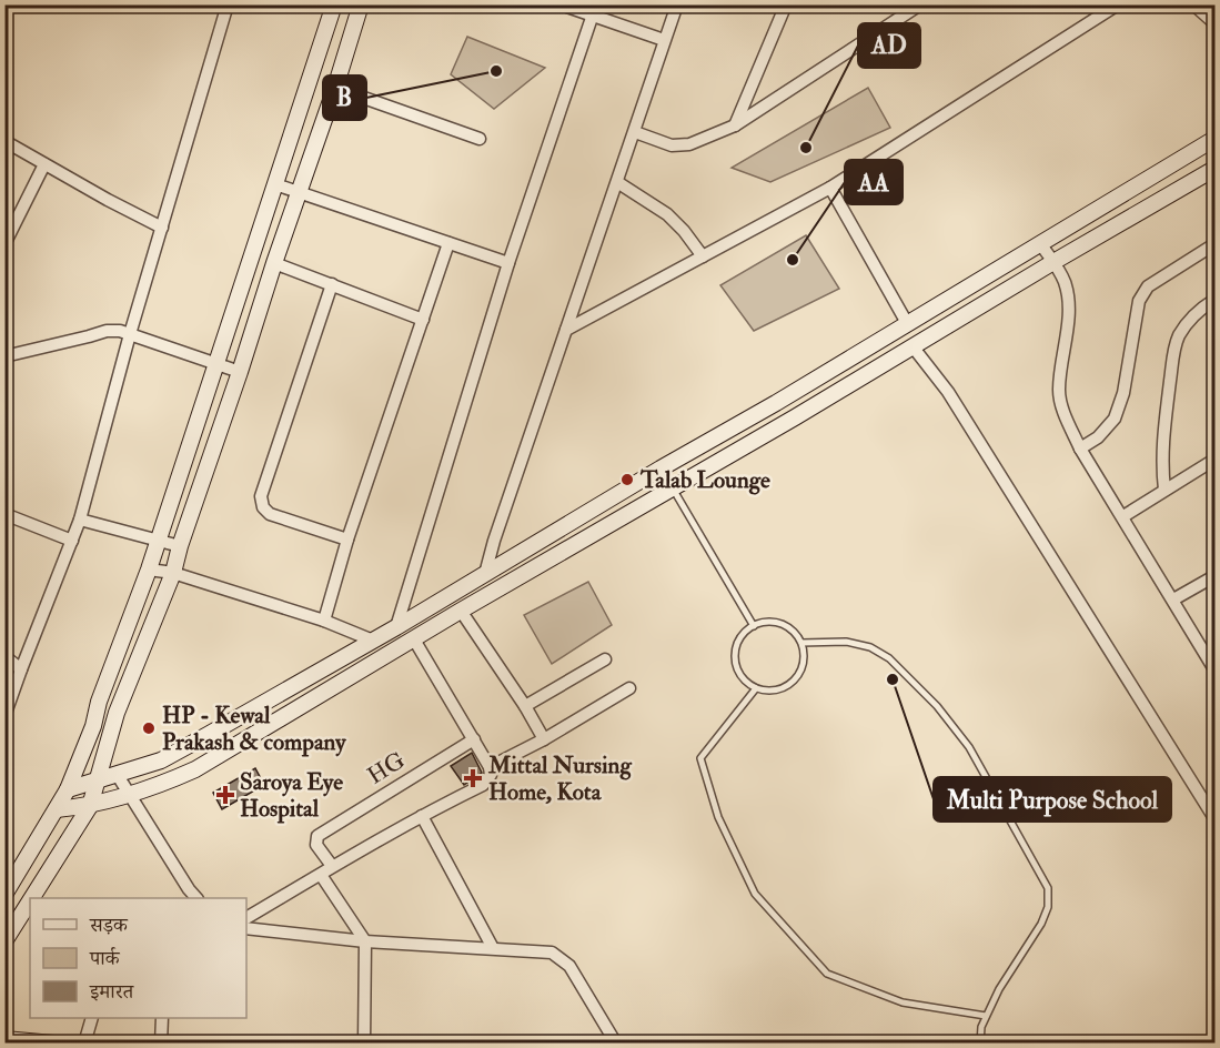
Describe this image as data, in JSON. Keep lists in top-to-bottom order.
{
  "streets": {
    "street": ["HG"]
  },
  "places": {
    "other": [
      "B",
      "AD",
      "AA",
      "Talab Lounge",
      "Multi Purpose School",
      "HP - Kewal Prakash & company"
    ],
    "health": ["Mittal Nursing Home, Kota", "Saroya Eye Hospital"]
  },
  "legend": ["सड़क", "पार्क", "इमारत"]
}
